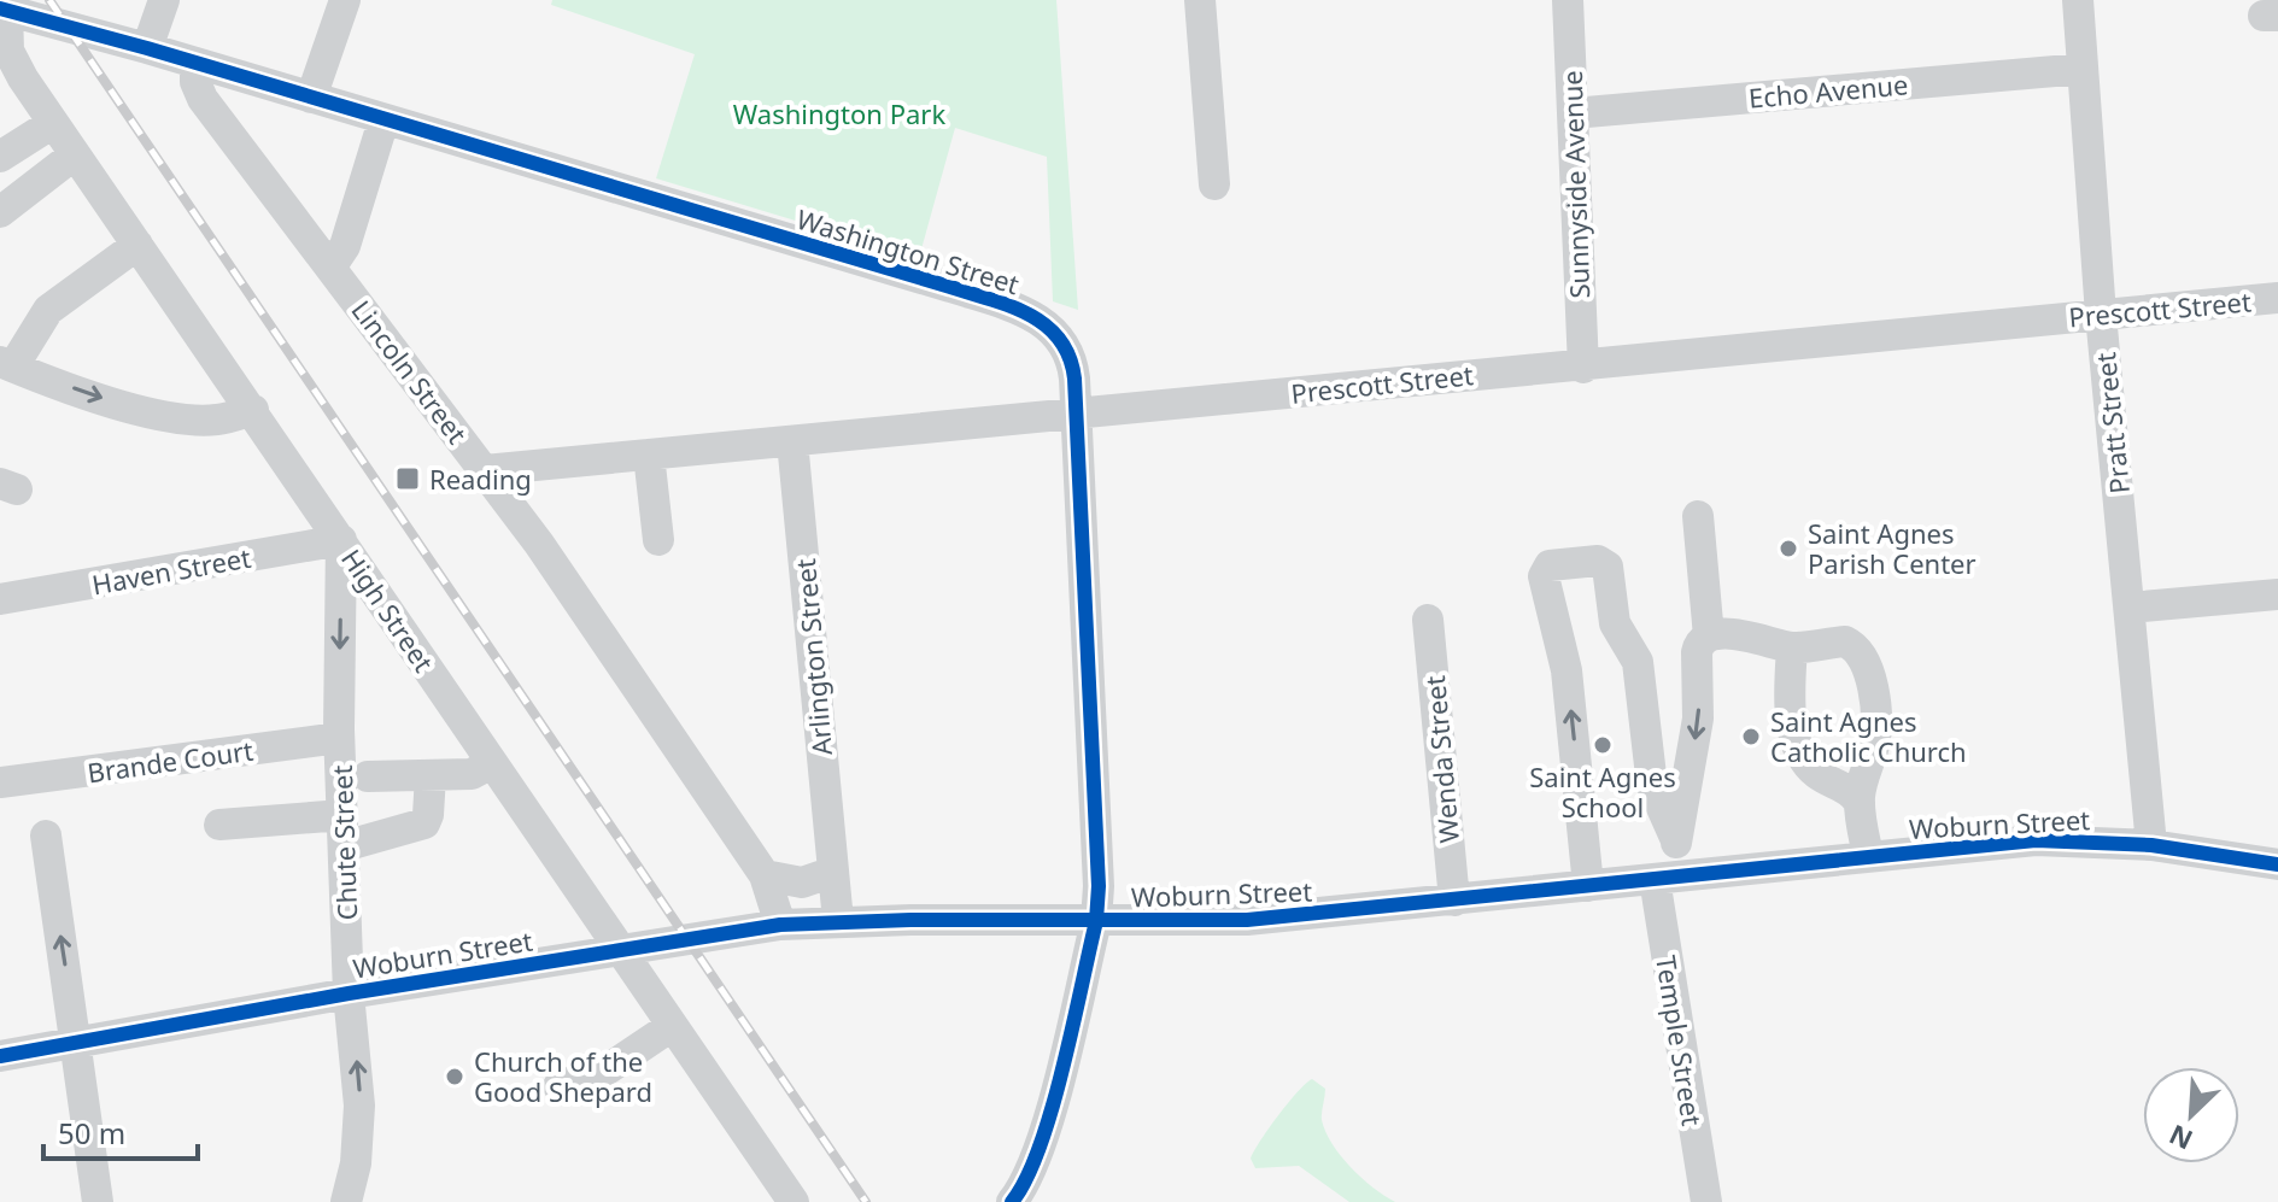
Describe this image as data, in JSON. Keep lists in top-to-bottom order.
{
  "streets": {
    "street": [
      "Echo Avenue",
      "Sunnyside Avenue",
      "Washington Street",
      "Prescott Street",
      "Lincoln Street",
      "Pratt Street",
      "Haven Street",
      "High Street",
      "Arlington Street",
      "Wenda Street",
      "Brande Court",
      "Woburn Street",
      "Chute Street",
      "Temple Street"
    ]
  },
  "crossings": [
    ["Echo Avenue", "Sunnyside Avenue"],
    ["Echo Avenue", "Pratt Street"],
    ["Sunnyside Avenue", "Prescott Street"],
    ["Washington Street", "Prescott Street"],
    ["Washington Street", "Lincoln Street"],
    ["Washington Street", "High Street"],
    ["Washington Street", "Woburn Street"],
    ["Prescott Street", "Lincoln Street"],
    ["Prescott Street", "Pratt Street"],
    ["Prescott Street", "Arlington Street"],
    ["Lincoln Street", "Woburn Street"],
    ["Pratt Street", "Woburn Street"],
    ["Haven Street", "High Street"],
    ["Haven Street", "Chute Street"],
    ["High Street", "Woburn Street"],
    ["High Street", "Chute Street"],
    ["Arlington Street", "Woburn Street"],
    ["Wenda Street", "Woburn Street"],
    ["Brande Court", "Chute Street"],
    ["Woburn Street", "Chute Street"],
    ["Woburn Street", "Temple Street"]
  ],
  "parks": ["Washington Park"],
  "places": {
    "transit": ["Reading"],
    "other": [
      "Saint Agnes Parish Center",
      "Saint Agnes Catholic Church",
      "Saint Agnes School",
      "Church of the Good Shepard"
    ]
  },
  "scale_bar": "50 m",
  "north": "bottom left"
}
